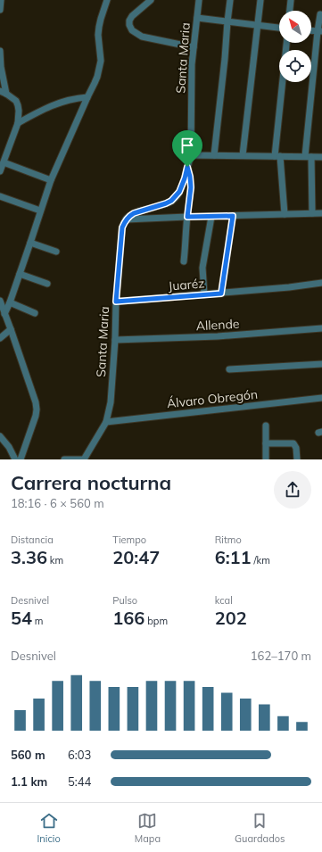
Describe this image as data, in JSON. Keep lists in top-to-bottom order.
{
  "streets": {
    "street": [
      "Santa Maria",
      "Juaréz",
      "Allende",
      "Álvaro Obregón"
    ]
  },
  "crossings": [
    ["Santa Maria", "Juaréz"],
    ["Santa Maria", "Allende"],
    ["Santa Maria", "Álvaro Obregón"]
  ],
  "north": "top left",
  "page": {
    "heading": ["Carrera nocturna", "18:16 · 6 × 560 m"],
    "stats": [
      ["Distancia", "3.36 km"],
      ["Tiempo", "20:47"],
      ["Ritmo", "6:11 /km"],
      ["Desnivel", "54 m"],
      ["Pulso", "166 bpm"],
      ["kcal", "202"]
    ],
    "chart": ["Desnivel", "162–170 m"],
    "list": [
      {
        "name": "560 m",
        "note": "6:03"
      },
      {
        "name": "1.1 km",
        "note": "5:44"
      }
    ],
    "tabs": ["Inicio", "Mapa", "Guardados"]
  }
}
